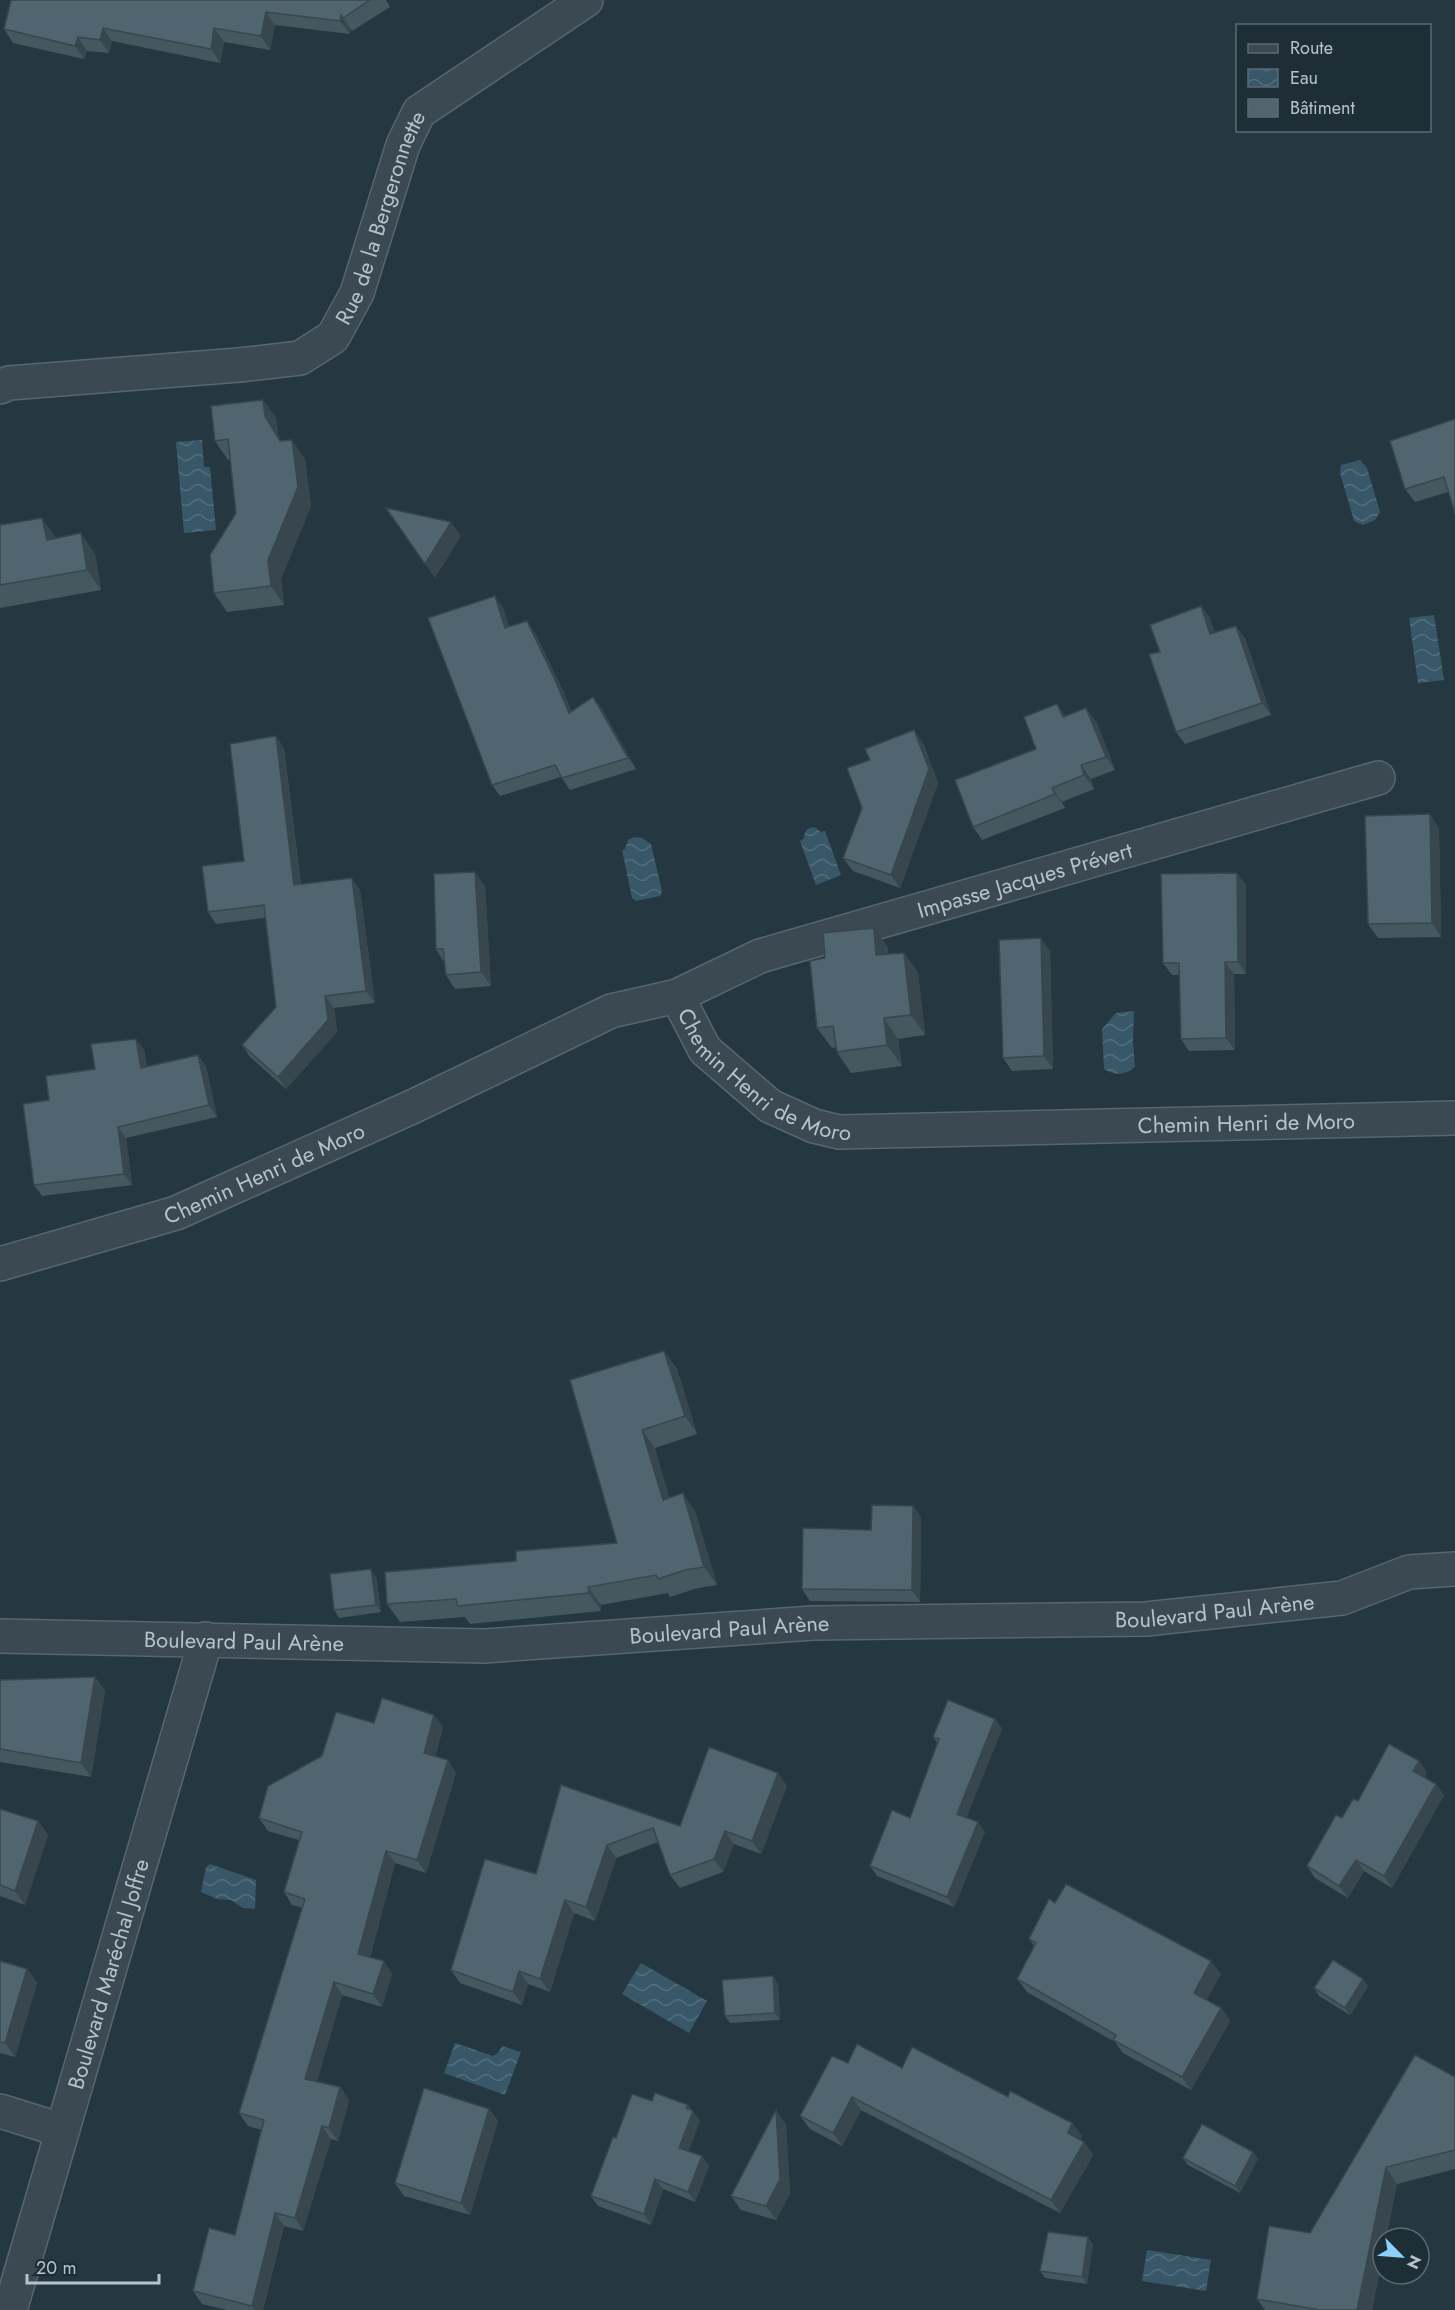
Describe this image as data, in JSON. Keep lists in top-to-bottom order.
{
  "streets": {
    "street": [
      "Rue de la Bergeronnette",
      "Impasse Jacques Prévert",
      "Chemin Henri de Moro",
      "Boulevard Paul Arène",
      "Boulevard Maréchal Joffre"
    ]
  },
  "crossings": [
    ["Impasse Jacques Prévert", "Chemin Henri de Moro"],
    ["Boulevard Paul Arène", "Boulevard Maréchal Joffre"]
  ],
  "legend": ["Route", "Eau", "Bâtiment"],
  "scale_bar": "20 m",
  "north": "bottom right"
}
